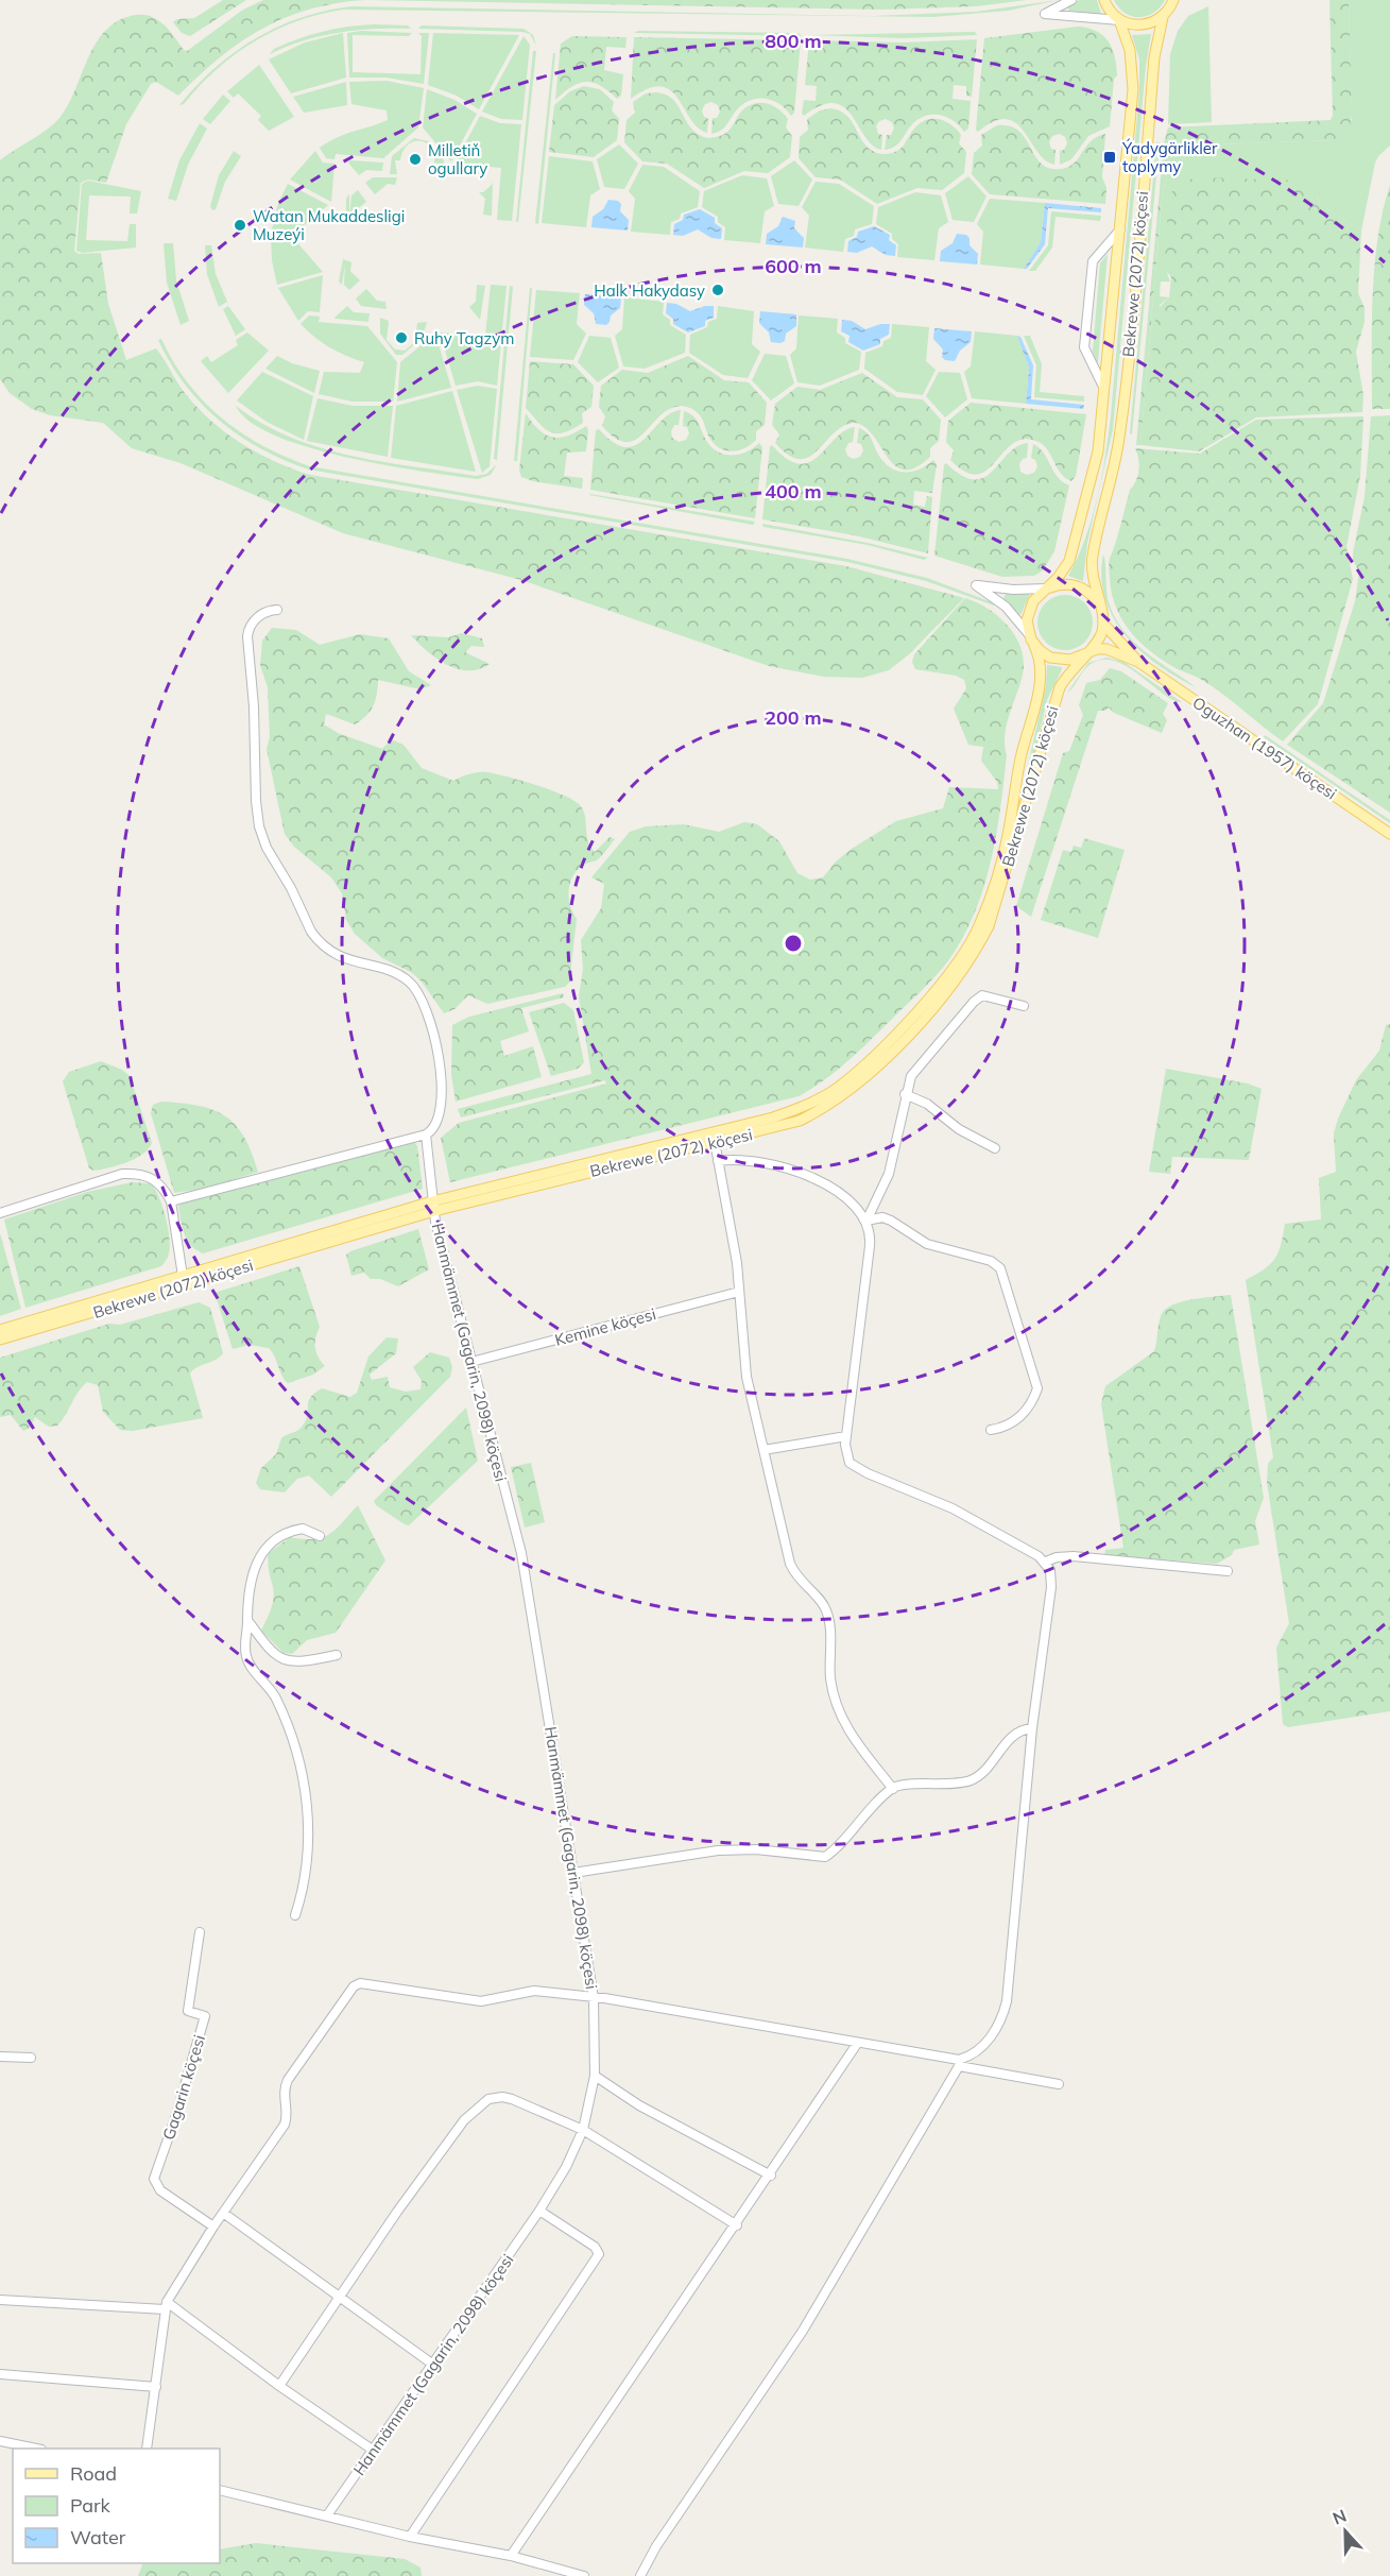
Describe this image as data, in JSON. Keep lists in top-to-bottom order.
{
  "streets": {
    "main road": ["Bekrewe (2072) köçesi", "Oguzhan (1957) köçesi"],
    "street": ["Kemine köçesi", "Hanmämmet (Gagarin, 2098) köçesi", "Gagarin köçesi"]
  },
  "crossings": [
    ["Bekrewe (2072) köçesi", "Oguzhan (1957) köçesi"],
    ["Bekrewe (2072) köçesi", "Hanmämmet (Gagarin, 2098) köçesi"],
    ["Kemine köçesi", "Hanmämmet (Gagarin, 2098) köçesi"]
  ],
  "places": {
    "transit": ["Ýadygärlikler toplymy"],
    "other": [
      "Milletiň ogullary",
      "Watan Mukaddesligi Muzeýi",
      "Halk Hakydasy",
      "Ruhy Tagzym"
    ]
  },
  "legend": ["Road", "Park", "Water"],
  "north": "top",
  "rings": [
    "800 m",
    "600 m",
    "400 m",
    "200 m"
  ]
}
